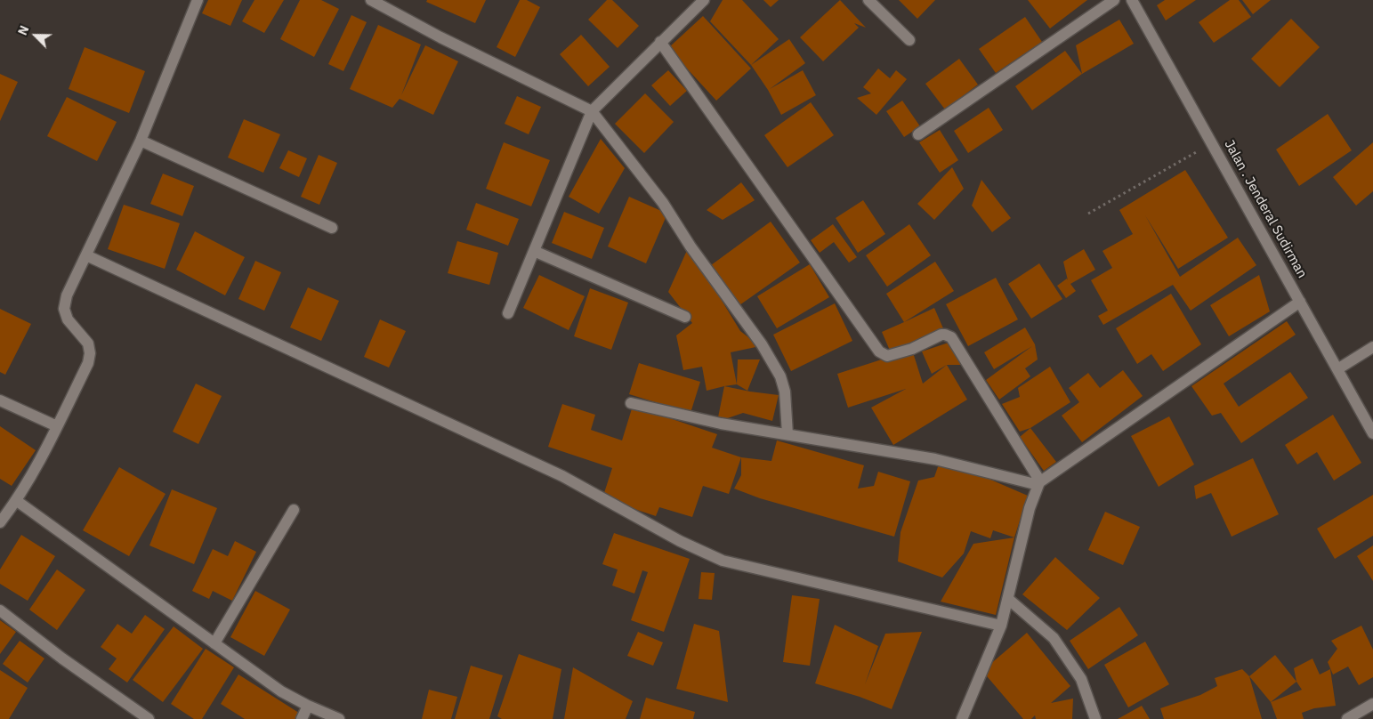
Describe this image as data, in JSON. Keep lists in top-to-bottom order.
{
  "streets": {
    "street": ["Jalan . Jenderal Sudirman"]
  },
  "north": "top left"
}
